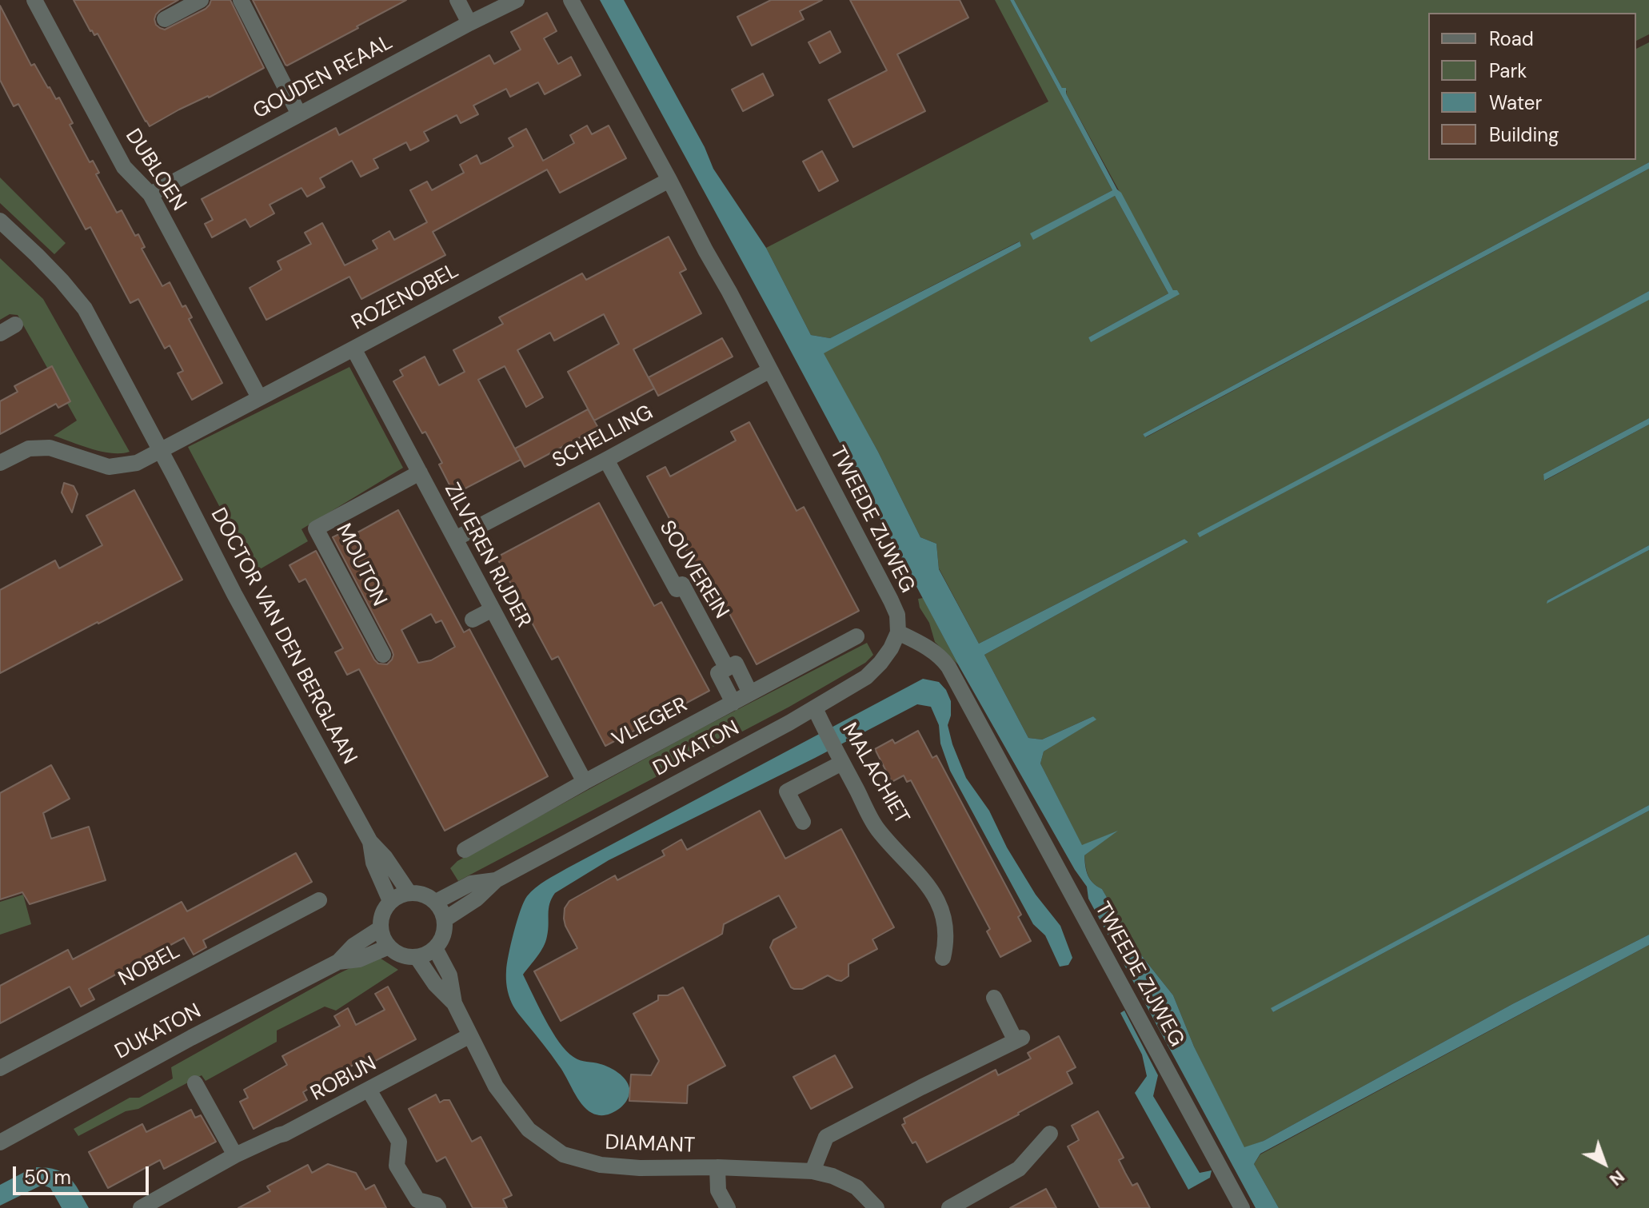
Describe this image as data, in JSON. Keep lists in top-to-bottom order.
{
  "streets": {
    "street": [
      "GOUDEN REAAL",
      "DUBLOEN",
      "ROZENOBEL",
      "SCHELLING",
      "TWEEDE ZIJWEG",
      "ZILVEREN RIJDER",
      "MOUTON",
      "SOUVEREIN",
      "DOCTOR VAN DEN BERGLAAN",
      "VLIEGER",
      "DUKATON",
      "MALACHIET",
      "NOBEL",
      "ROBIJN",
      "DIAMANT"
    ]
  },
  "crossings": [
    ["GOUDEN REAAL", "DUBLOEN"],
    ["DUBLOEN", "ROZENOBEL"],
    ["ROZENOBEL", "TWEEDE ZIJWEG"],
    ["ROZENOBEL", "ZILVEREN RIJDER"],
    ["ROZENOBEL", "DOCTOR VAN DEN BERGLAAN"],
    ["SCHELLING", "TWEEDE ZIJWEG"],
    ["SCHELLING", "ZILVEREN RIJDER"],
    ["SCHELLING", "SOUVEREIN"],
    ["TWEEDE ZIJWEG", "DUKATON"],
    ["ZILVEREN RIJDER", "MOUTON"],
    ["ZILVEREN RIJDER", "VLIEGER"],
    ["SOUVEREIN", "VLIEGER"],
    ["DOCTOR VAN DEN BERGLAAN", "DUKATON"],
    ["DOCTOR VAN DEN BERGLAAN", "DIAMANT"],
    ["DUKATON", "MALACHIET"],
    ["DUKATON", "DIAMANT"],
    ["ROBIJN", "DIAMANT"]
  ],
  "legend": [
    "Road",
    "Park",
    "Water",
    "Building"
  ],
  "scale_bar": "50 m",
  "north": "bottom right"
}
